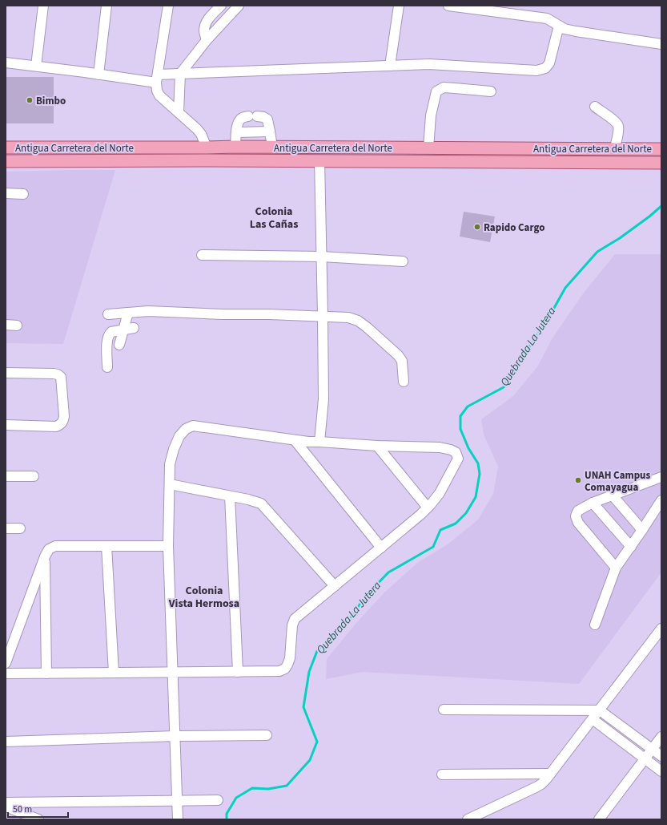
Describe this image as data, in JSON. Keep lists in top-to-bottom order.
{
  "streets": {
    "main road": ["Antigua Carretera del Norte"]
  },
  "districts": ["Colonia Las Cañas", "Colonia Vista Hermosa"],
  "water": ["Quebrada La Jutera"],
  "places": ["Bimbo", "Rapido Cargo", "UNAH Campus Comayagua"],
  "scale_bar": "50 m"
}
